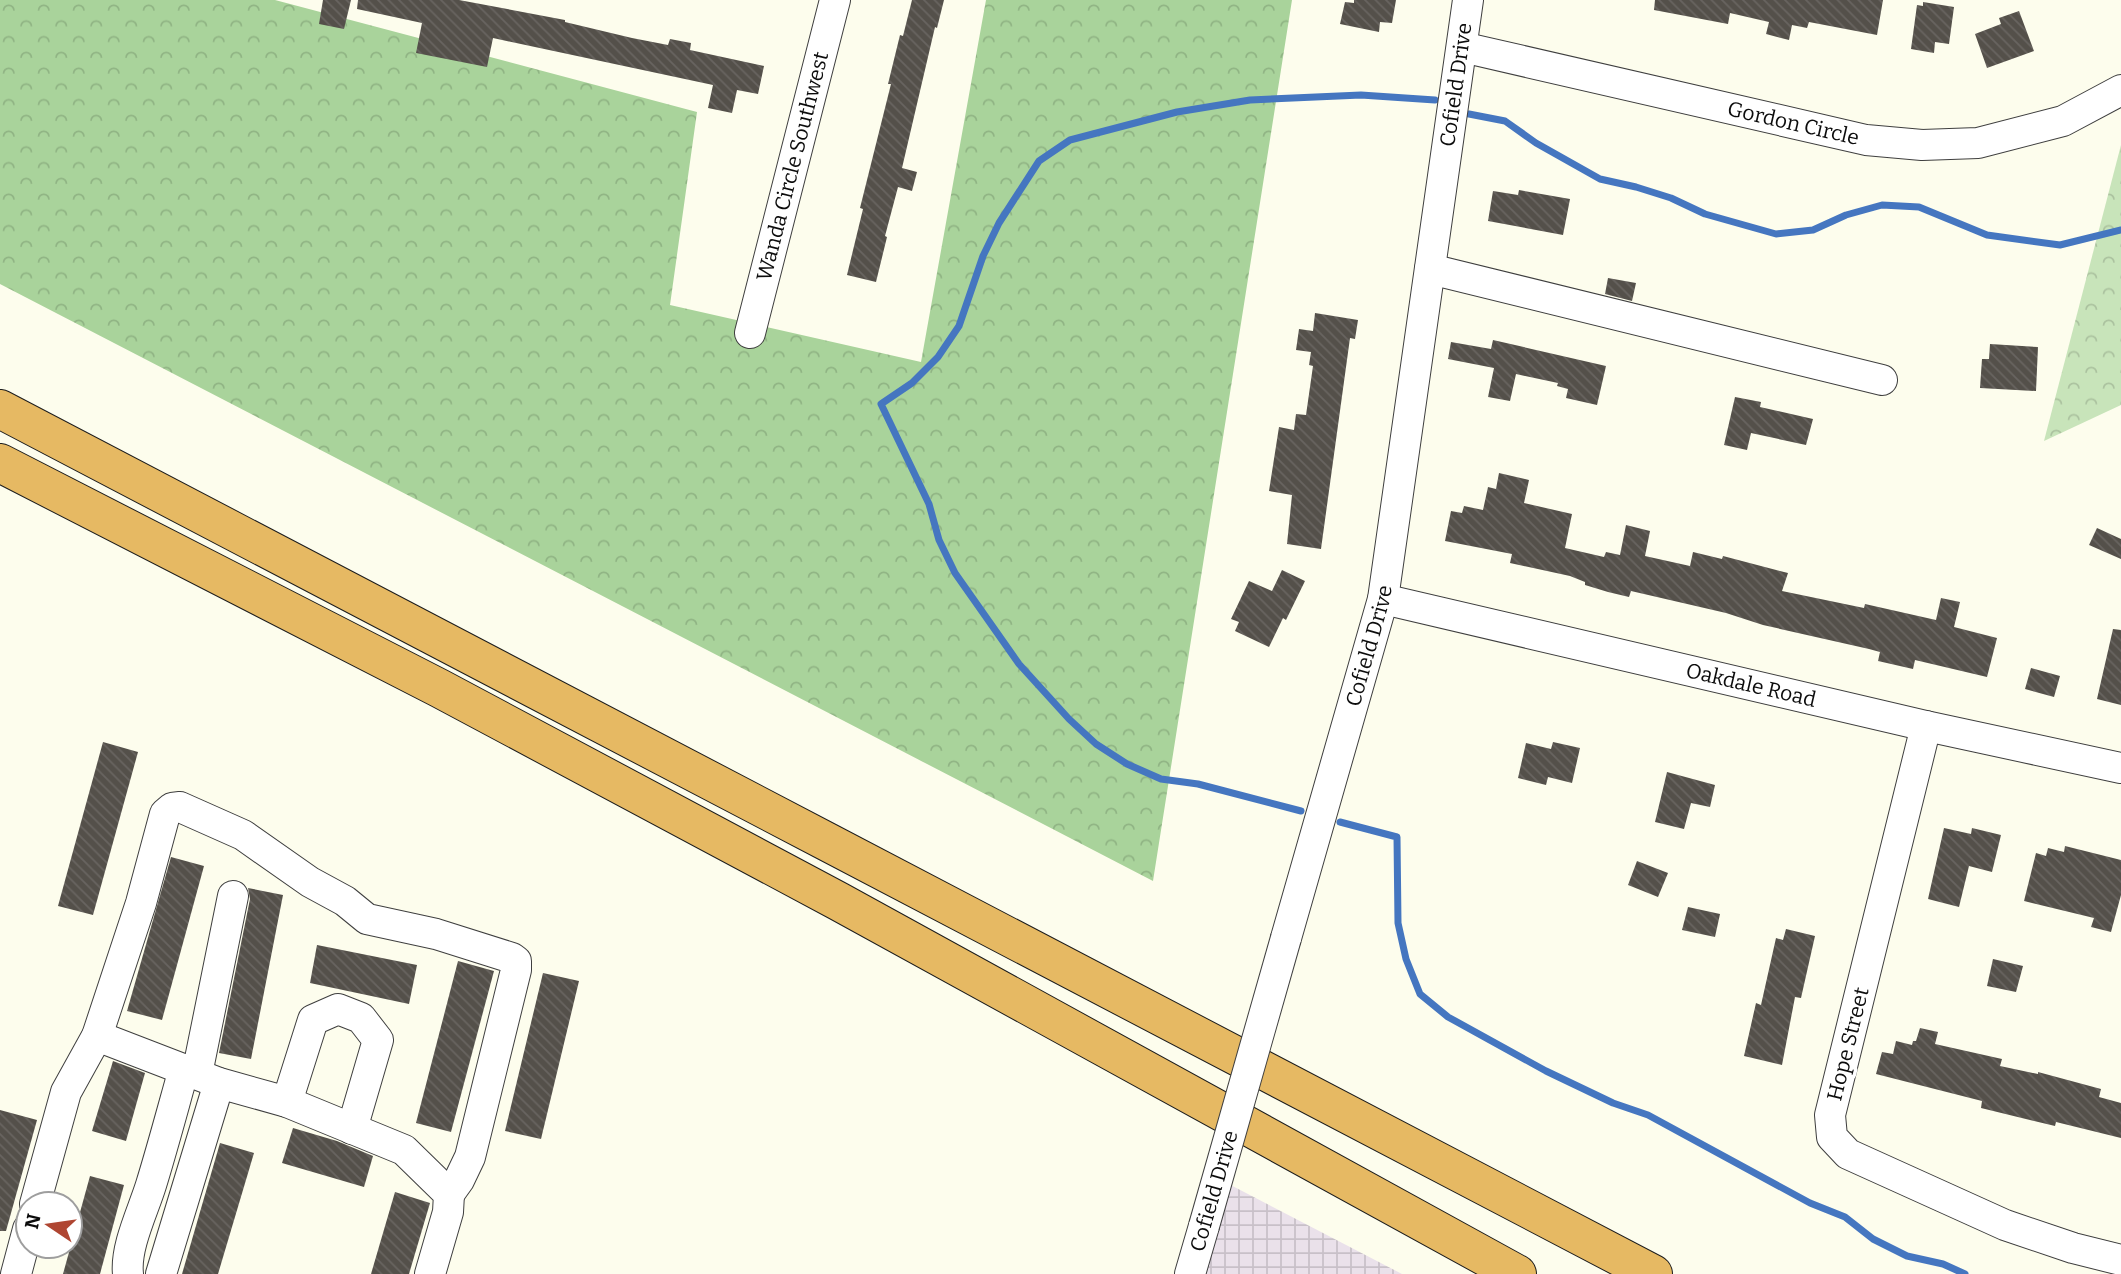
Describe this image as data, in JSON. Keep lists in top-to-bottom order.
{
  "streets": {
    "street": [
      "Cofield Drive",
      "Gordon Circle",
      "Wanda Circle Southwest",
      "Oakdale Road",
      "Hope Street"
    ]
  },
  "crossings": [
    ["Cofield Drive", "Gordon Circle"],
    ["Cofield Drive", "Oakdale Road"],
    ["Oakdale Road", "Hope Street"]
  ],
  "north": "left"
}
